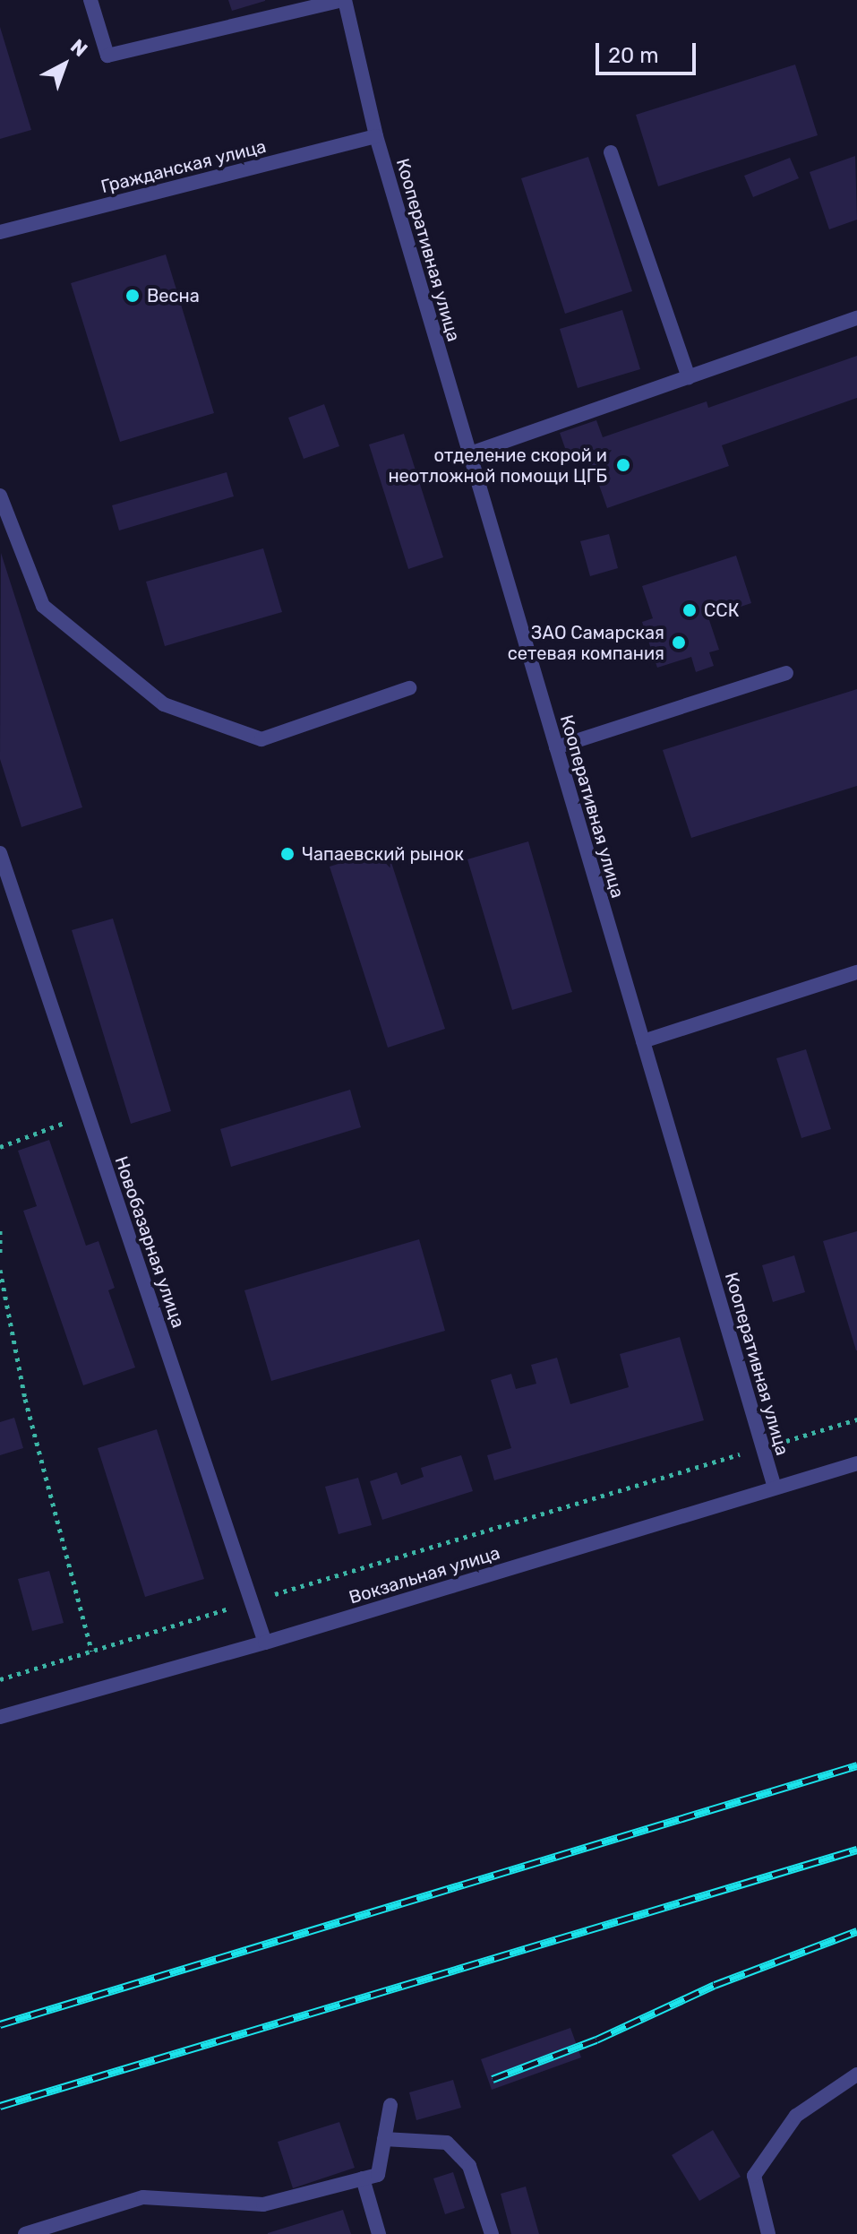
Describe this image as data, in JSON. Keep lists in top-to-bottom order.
{
  "streets": {
    "street": [
      "Гражданская улица",
      "Кооперативная улица",
      "Новобазарная улица",
      "Вокзальная улица"
    ]
  },
  "crossings": [
    ["Гражданская улица", "Кооперативная улица"],
    ["Кооперативная улица", "Вокзальная улица"],
    ["Новобазарная улица", "Вокзальная улица"]
  ],
  "places": [
    "Весна",
    "отделение скорой и неотложной помощи ЦГБ",
    "ССК",
    "ЗАО Самарская сетевая компания",
    "Чапаевский рынок"
  ],
  "scale_bar": "20 m",
  "north": "top right"
}
